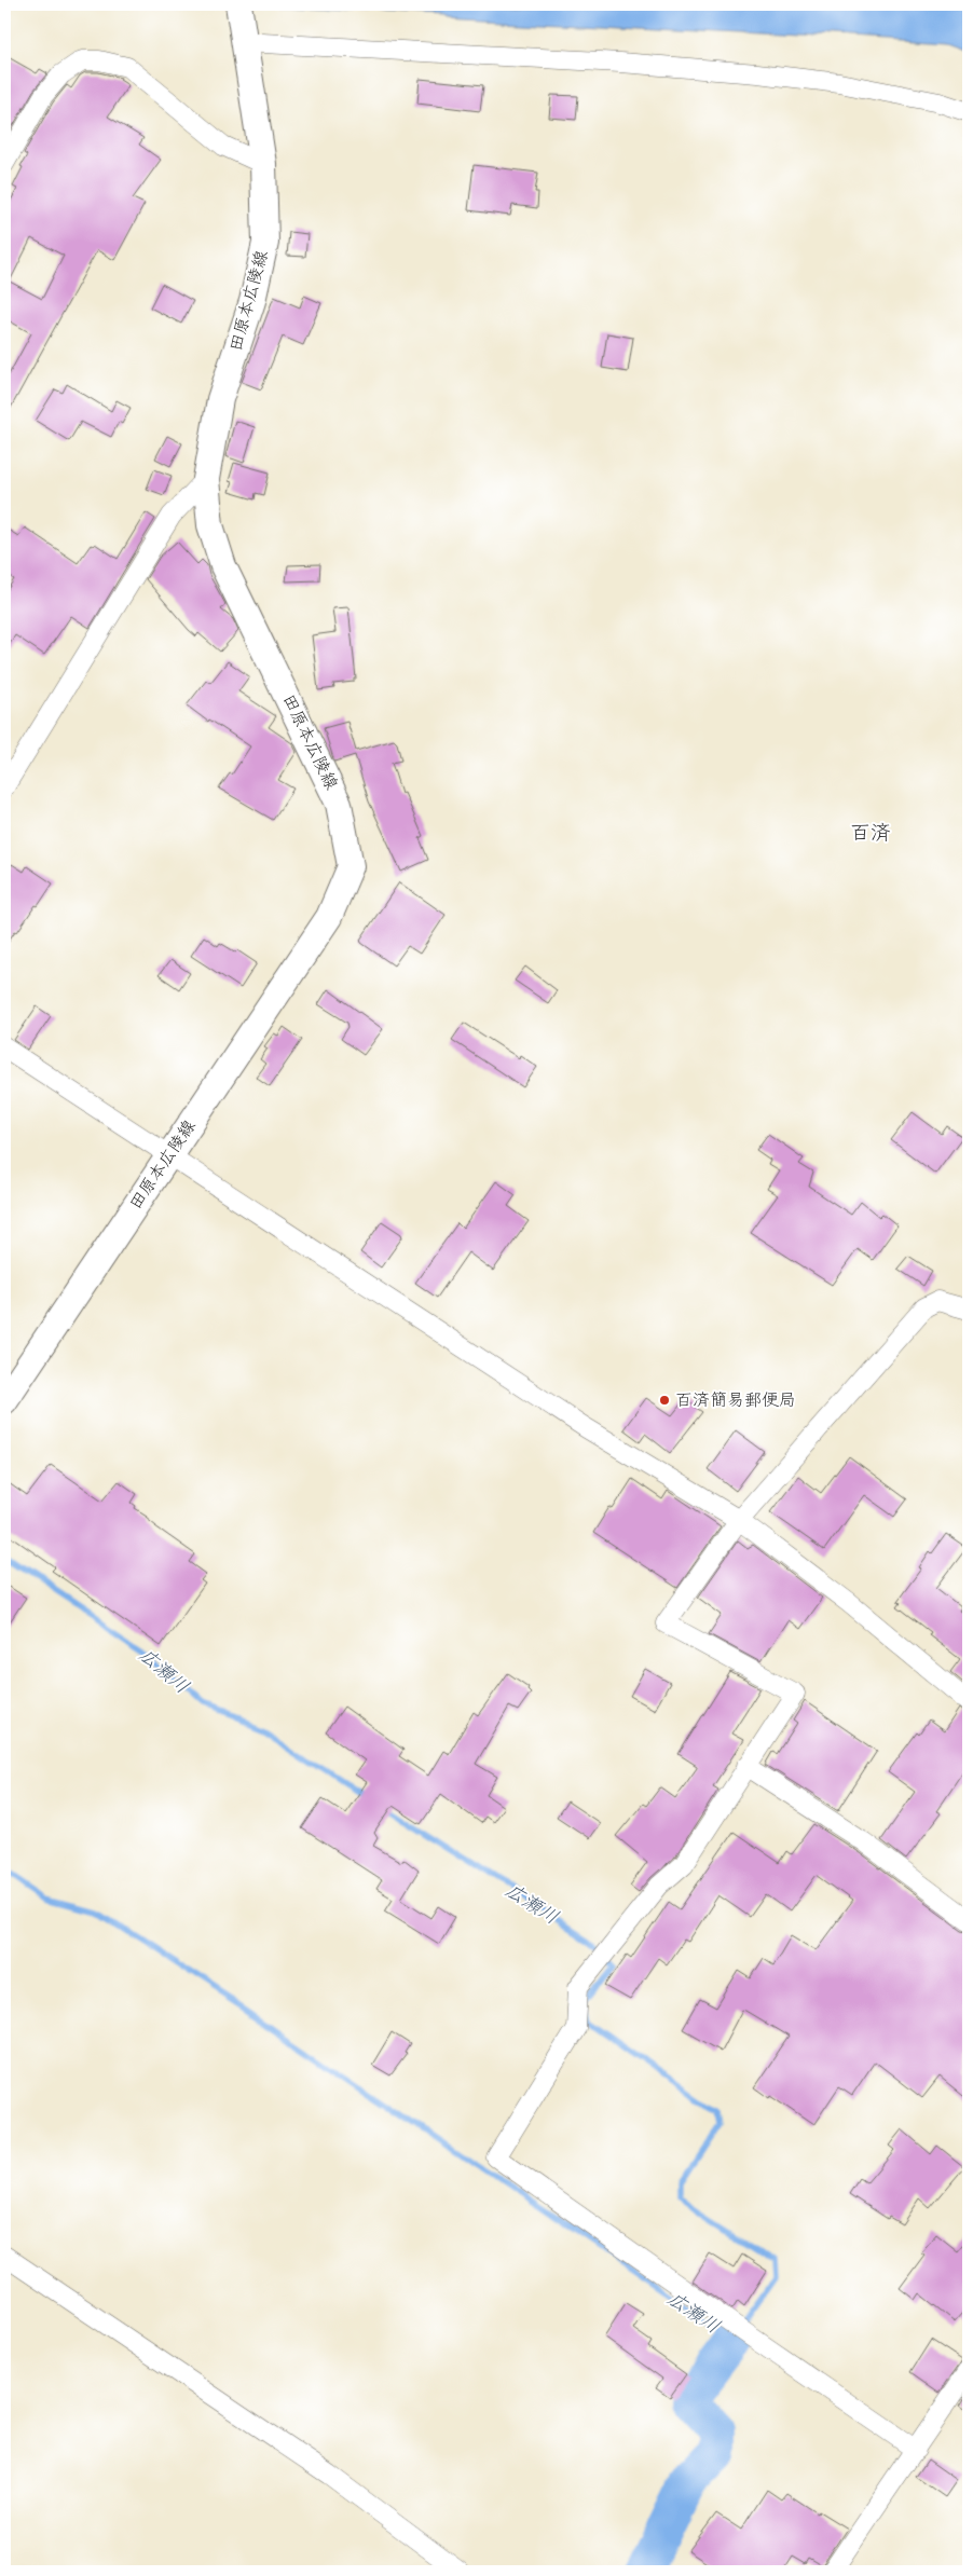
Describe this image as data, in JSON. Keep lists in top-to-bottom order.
{
  "streets": {
    "main road": ["田原本広陵線"]
  },
  "districts": ["百済"],
  "water": ["広瀬川"],
  "places": ["百済簡易郵便局"]
}
